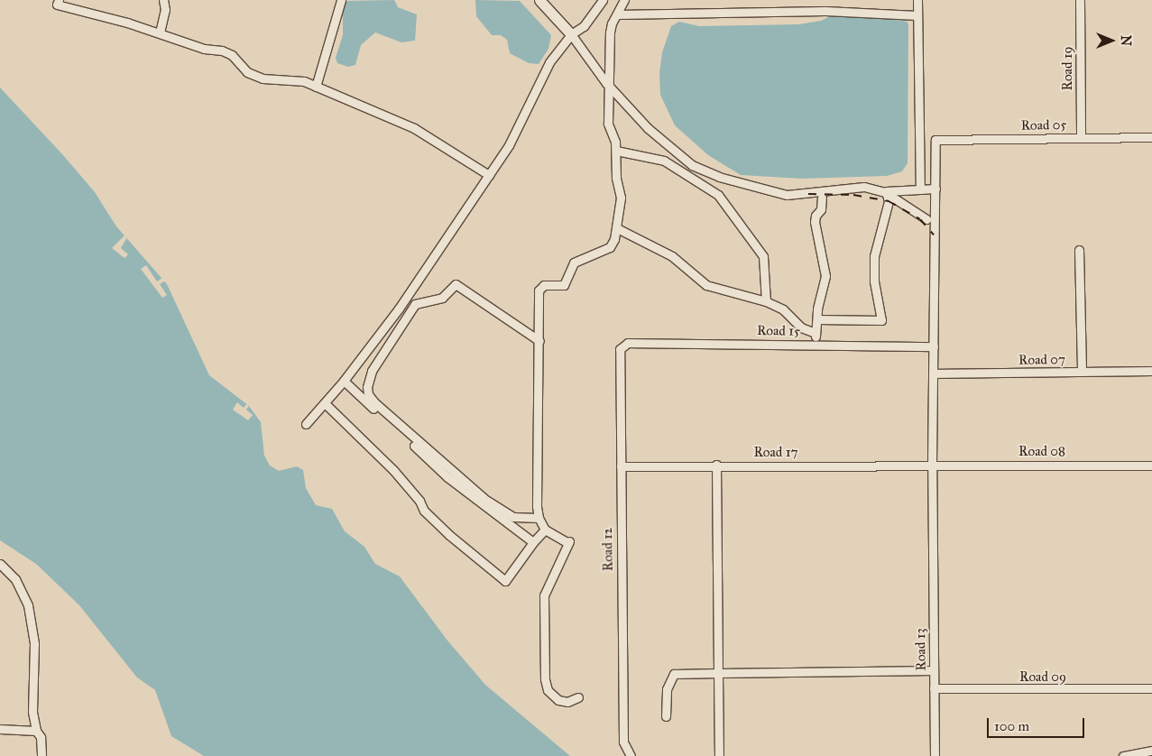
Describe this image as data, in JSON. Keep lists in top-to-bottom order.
{
  "streets": {
    "street": [
      "Road 19",
      "Road 05",
      "Road 15",
      "Road 07",
      "Road 08",
      "Road 17",
      "Road 12",
      "Road 13",
      "Road 09"
    ]
  },
  "crossings": [
    ["Road 19", "Road 05"],
    ["Road 05", "Road 13"],
    ["Road 15", "Road 12"],
    ["Road 15", "Road 13"],
    ["Road 07", "Road 13"],
    ["Road 08", "Road 17"],
    ["Road 08", "Road 13"],
    ["Road 17", "Road 12"],
    ["Road 17", "Road 13"],
    ["Road 13", "Road 09"]
  ],
  "scale_bar": "100 m",
  "north": "right"
}
